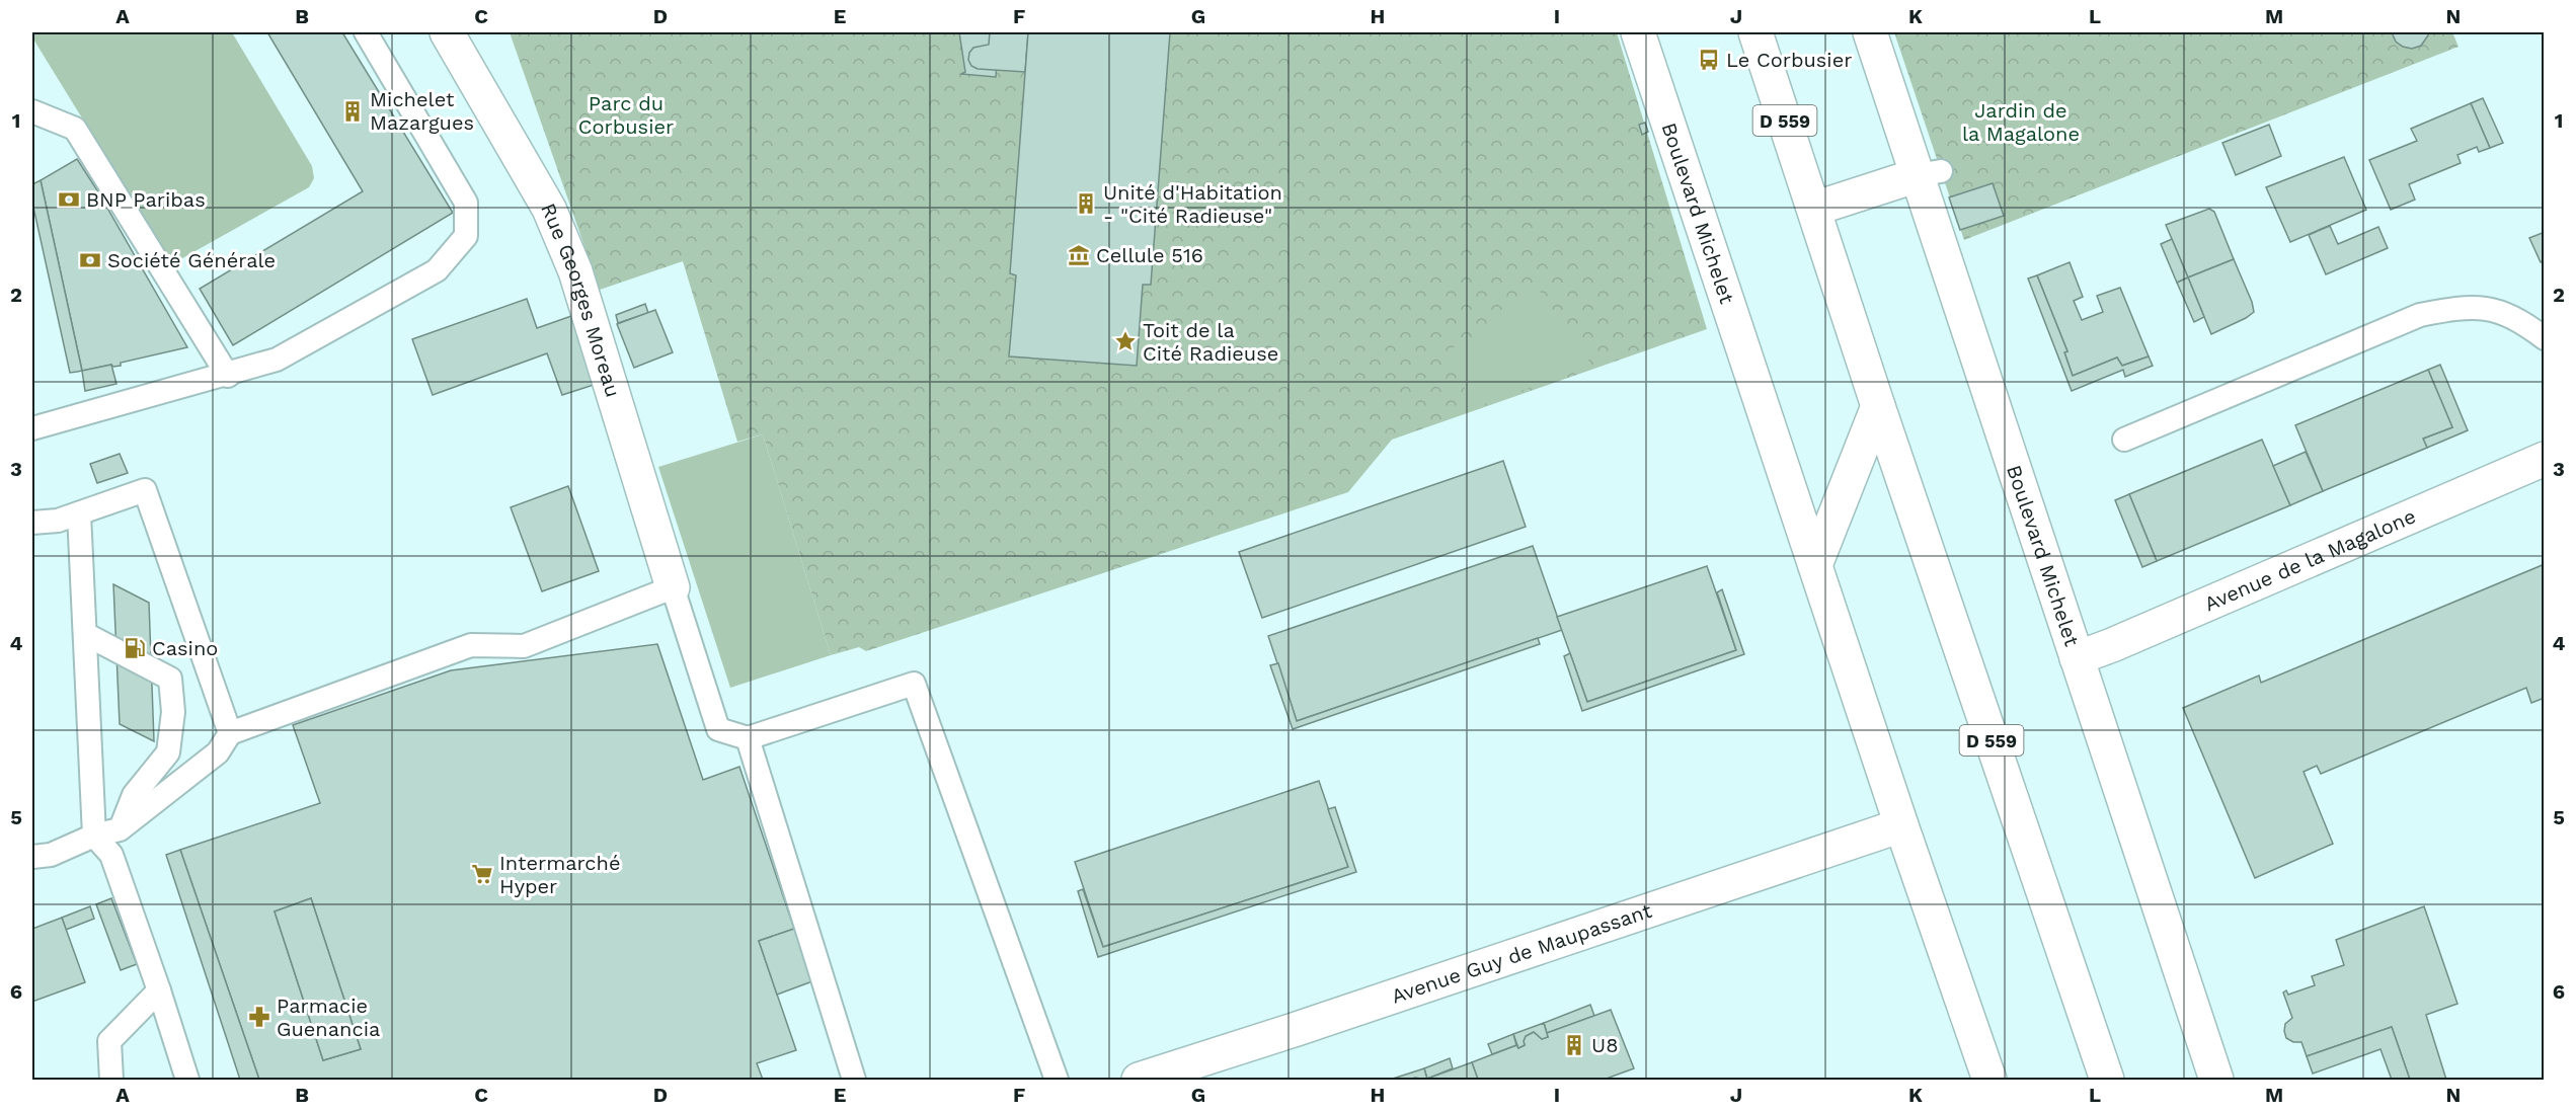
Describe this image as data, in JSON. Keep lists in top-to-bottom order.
{
  "streets": {
    "street": [
      "D 559",
      "Boulevard Michelet",
      "Rue Georges Moreau",
      "Avenue de la Magalone",
      "Avenue Guy de Maupassant"
    ]
  },
  "crossings": [
    ["Boulevard Michelet", "Avenue de la Magalone"],
    ["Boulevard Michelet", "Avenue Guy de Maupassant"]
  ],
  "parks": ["Parc du Corbusier", "Jardin de la Magalone"],
  "places": {
    "bus stop": ["Le Corbusier"],
    "building": ["Michelet Mazargues", "Unité d'Habitation - \"Cité Radieuse\"", "U8"],
    "bank": ["BNP Paribas", "Société Générale"],
    "museum": ["Cellule 516"],
    "place": ["Toit de la Cité Radieuse"],
    "fuel station": ["Casino"],
    "supermarket": ["Intermarché Hyper"],
    "pharmacy": ["Parmacie Guenancia"]
  },
  "grid": {
    "columns": [
      "A",
      "B",
      "C",
      "D",
      "E",
      "F",
      "G",
      "H",
      "I",
      "J",
      "K",
      "L",
      "M",
      "N"
    ],
    "rows": [
      "1",
      "2",
      "3",
      "4",
      "5",
      "6"
    ]
  }
}
